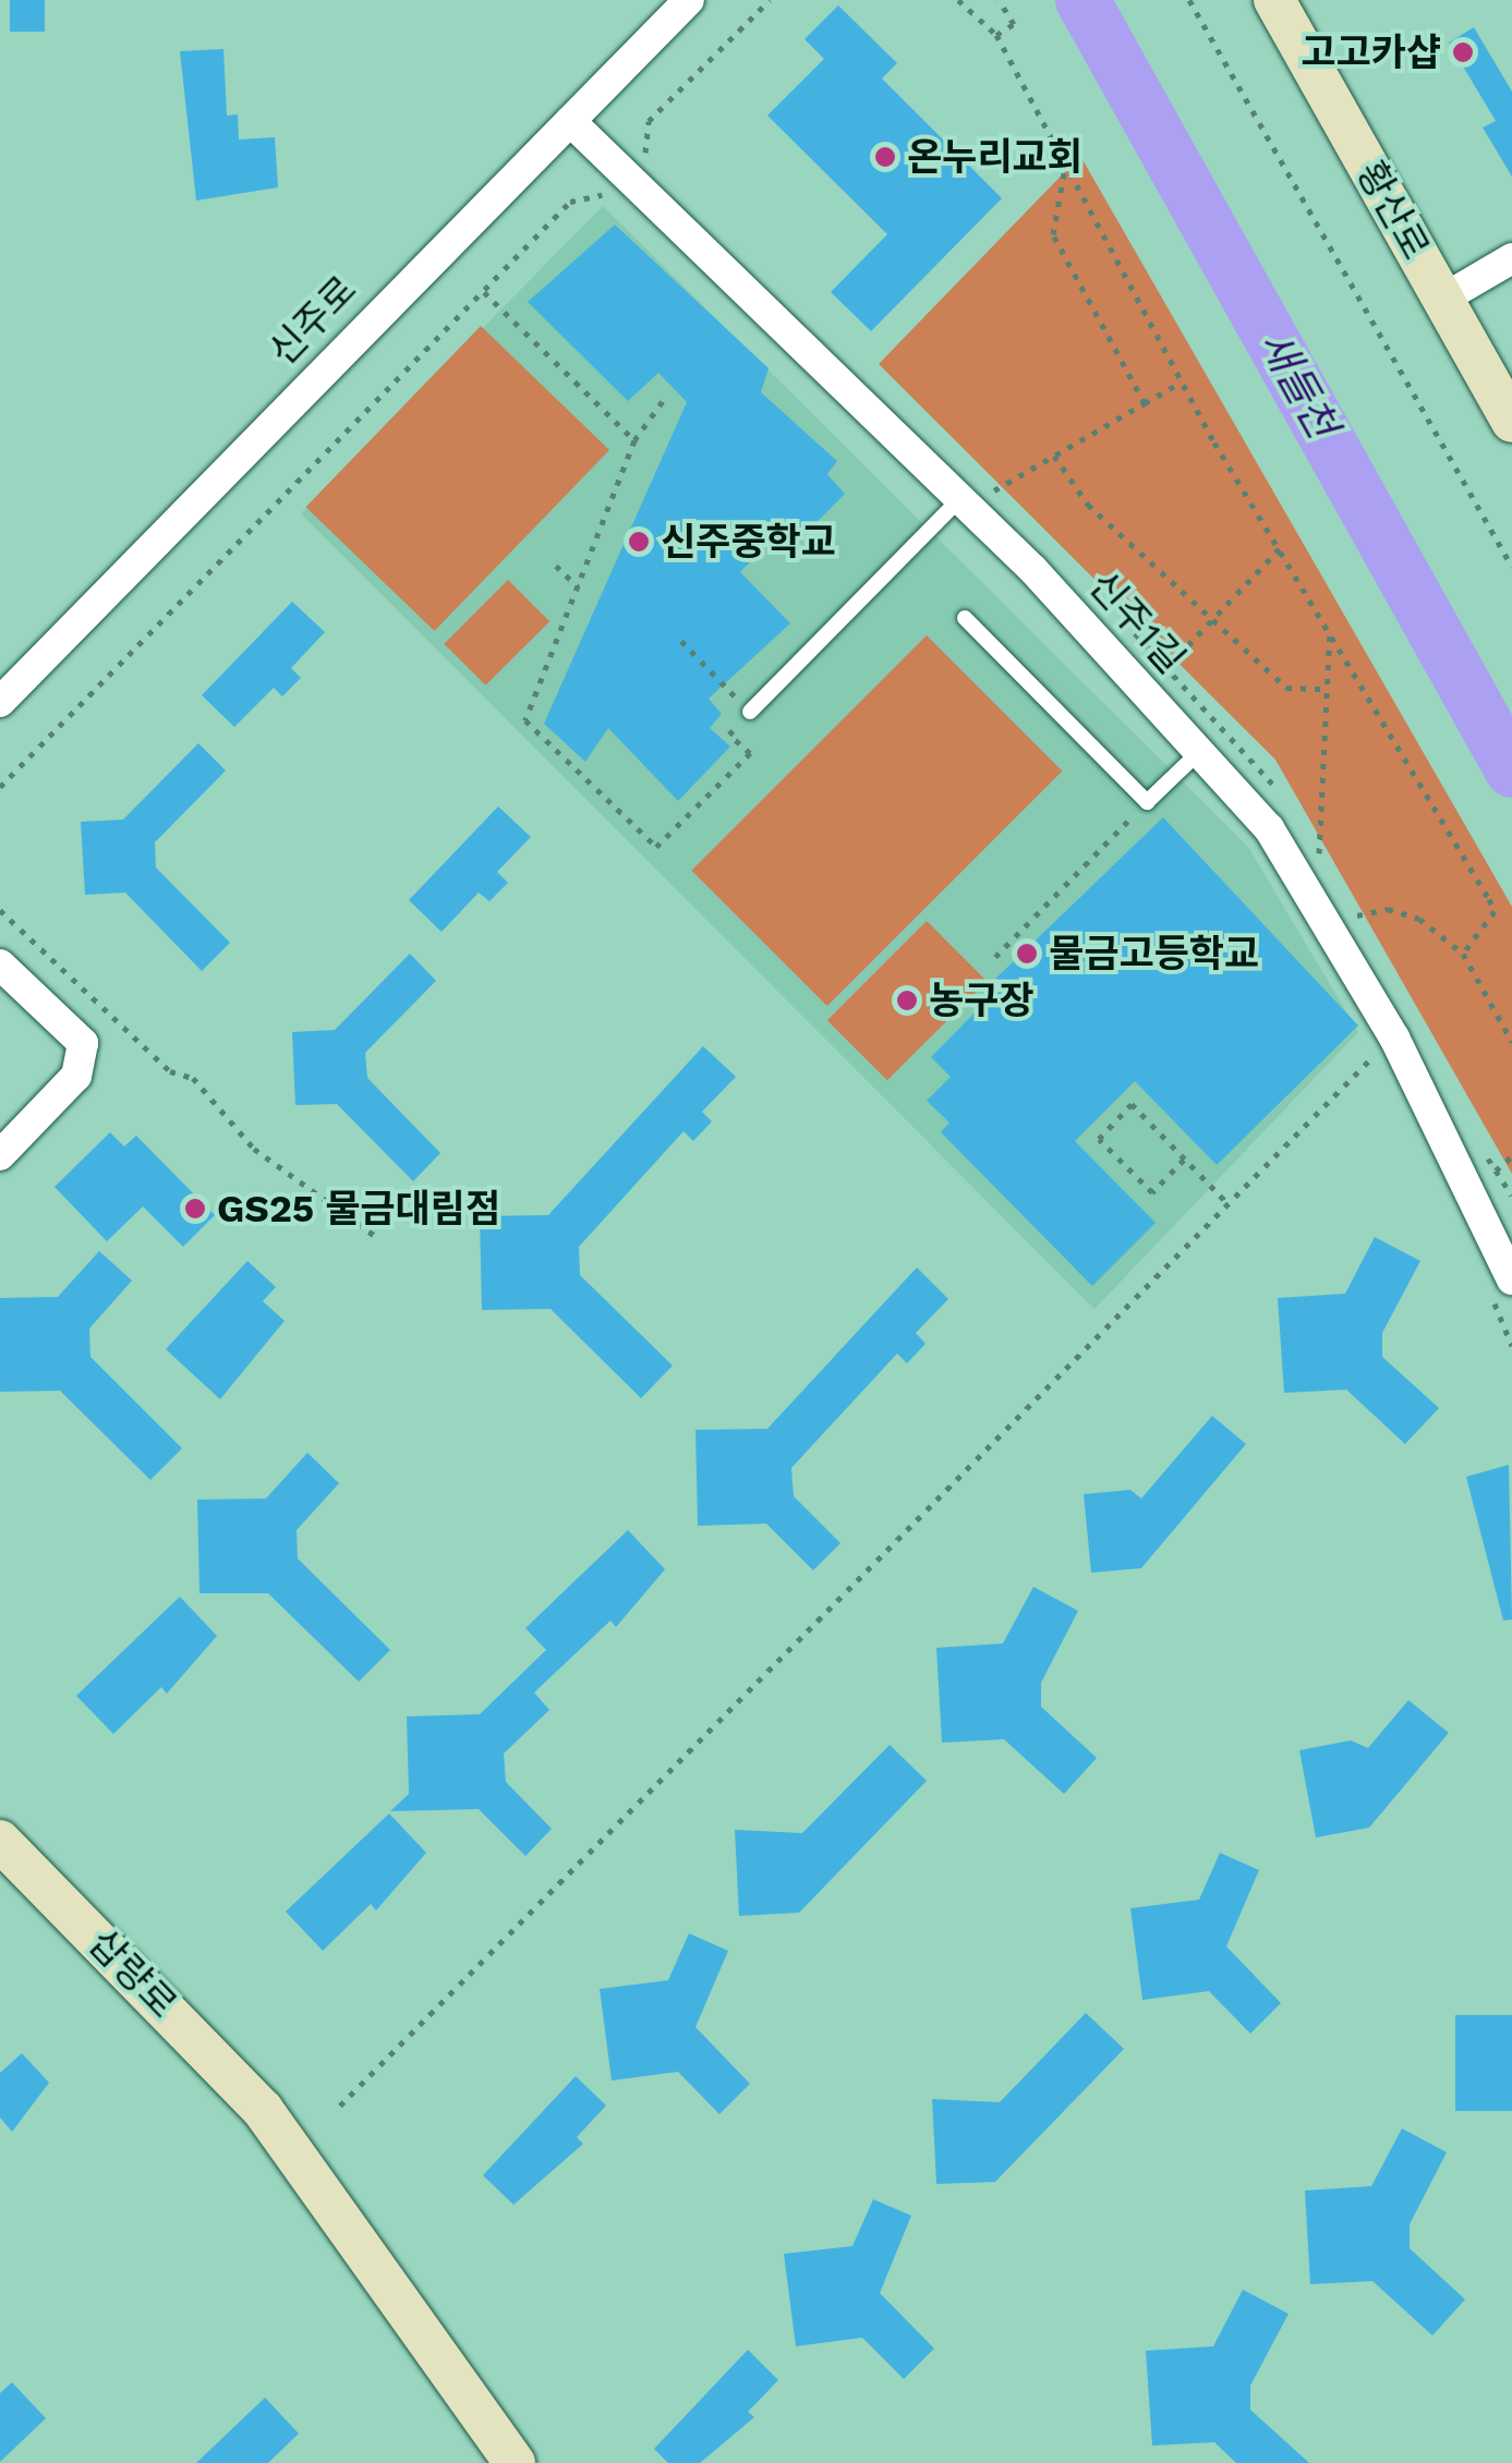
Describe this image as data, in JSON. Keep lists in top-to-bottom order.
{
  "streets": {
    "street": [
      "황산로",
      "신주로",
      "신주1길",
      "삽량로"
    ]
  },
  "crossings": [
    ["신주로", "신주1길"]
  ],
  "water": ["새들천"],
  "places": [
    "고고카샵",
    "온누리교회",
    "신주중학교",
    "물금고등학교",
    "농구장",
    "GS25 물금대림점"
  ]
}
